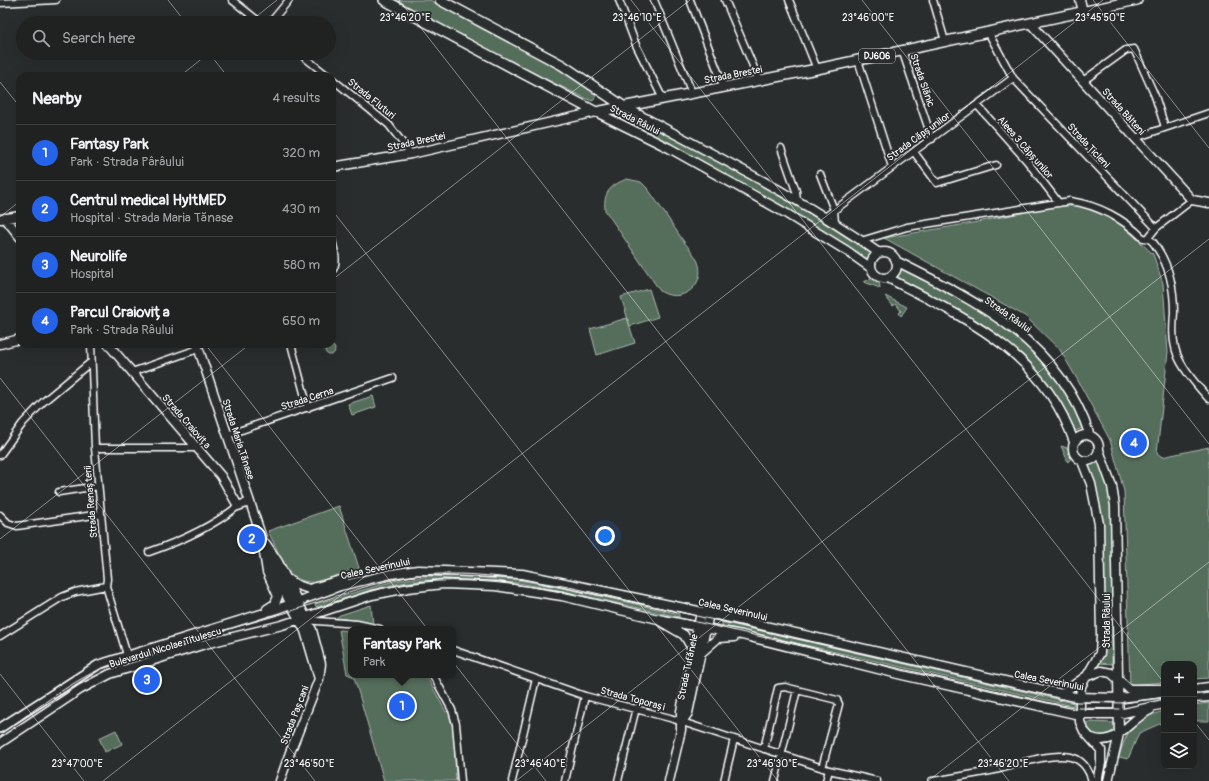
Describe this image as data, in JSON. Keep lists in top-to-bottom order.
{
  "streets": {
    "main road": [
      "DJ606",
      "Strada Brestei",
      "Strada Bâlteni",
      "Strada Râului",
      "Strada Craiovița",
      "Strada Maria Tănase",
      "Calea Severinului",
      "Bulevardul Nicolae Titulescu",
      "Strada Tufănele",
      "Strada Pașcani"
    ],
    "street": [
      "Strada Slănic",
      "Strada Fluturi",
      "Strada Căpșunilor",
      "Strada Țicleni",
      "Aleea 3 Căpșunilor",
      "Strada Cerna",
      "Strada Renașterii",
      "Strada Toporași"
    ]
  },
  "crossings": [
    ["Strada Brestei", "Strada Slănic"],
    ["Strada Brestei", "Strada Fluturi"],
    ["Strada Brestei", "Strada Bâlteni"],
    ["Strada Brestei", "Strada Râului"],
    ["Strada Brestei", "Strada Țicleni"],
    ["Strada Slănic", "Strada Căpșunilor"],
    ["Strada Râului", "Strada Căpșunilor"],
    ["Strada Râului", "Calea Severinului"],
    ["Strada Căpșunilor", "Strada Țicleni"],
    ["Strada Căpșunilor", "Aleea 3 Căpșunilor"],
    ["Strada Cerna", "Strada Maria Tănase"],
    ["Strada Maria Tănase", "Calea Severinului"],
    ["Strada Maria Tănase", "Bulevardul Nicolae Titulescu"],
    ["Strada Maria Tănase", "Strada Pașcani"],
    ["Strada Renașterii", "Bulevardul Nicolae Titulescu"],
    ["Calea Severinului", "Bulevardul Nicolae Titulescu"],
    ["Calea Severinului", "Strada Tufănele"],
    ["Bulevardul Nicolae Titulescu", "Strada Pașcani"],
    ["Strada Tufănele", "Strada Toporași"]
  ],
  "page": {
    "search": "Search here",
    "heading": ["Nearby", "4 results"],
    "list": [
      {
        "mark": "1",
        "name": "Fantasy Park",
        "note": "Park · Strada Pârâului",
        "value": "320 m"
      },
      {
        "mark": "2",
        "name": "Centrul medical HyltMED",
        "note": "Hospital · Strada Maria Tănase",
        "value": "430 m"
      },
      {
        "mark": "3",
        "name": "Neurolife",
        "note": "Hospital",
        "value": "580 m"
      },
      {
        "mark": "4",
        "name": "Parcul Craiovița",
        "note": "Park · Strada Râului",
        "value": "650 m"
      }
    ],
    "pins": [
      "4",
      "2",
      "3",
      "1"
    ],
    "popup": ["Fantasy Park", "Park"],
    "map_buttons": ["+", "−"]
  },
  "coordinates": [
    "23°46'20\"E",
    "23°46'10\"E",
    "23°45'50\"E",
    "23°46'00\"E",
    "23°47'00\"E",
    "23°46'50\"E",
    "23°46'40\"E",
    "23°46'30\"E"
  ]
}
